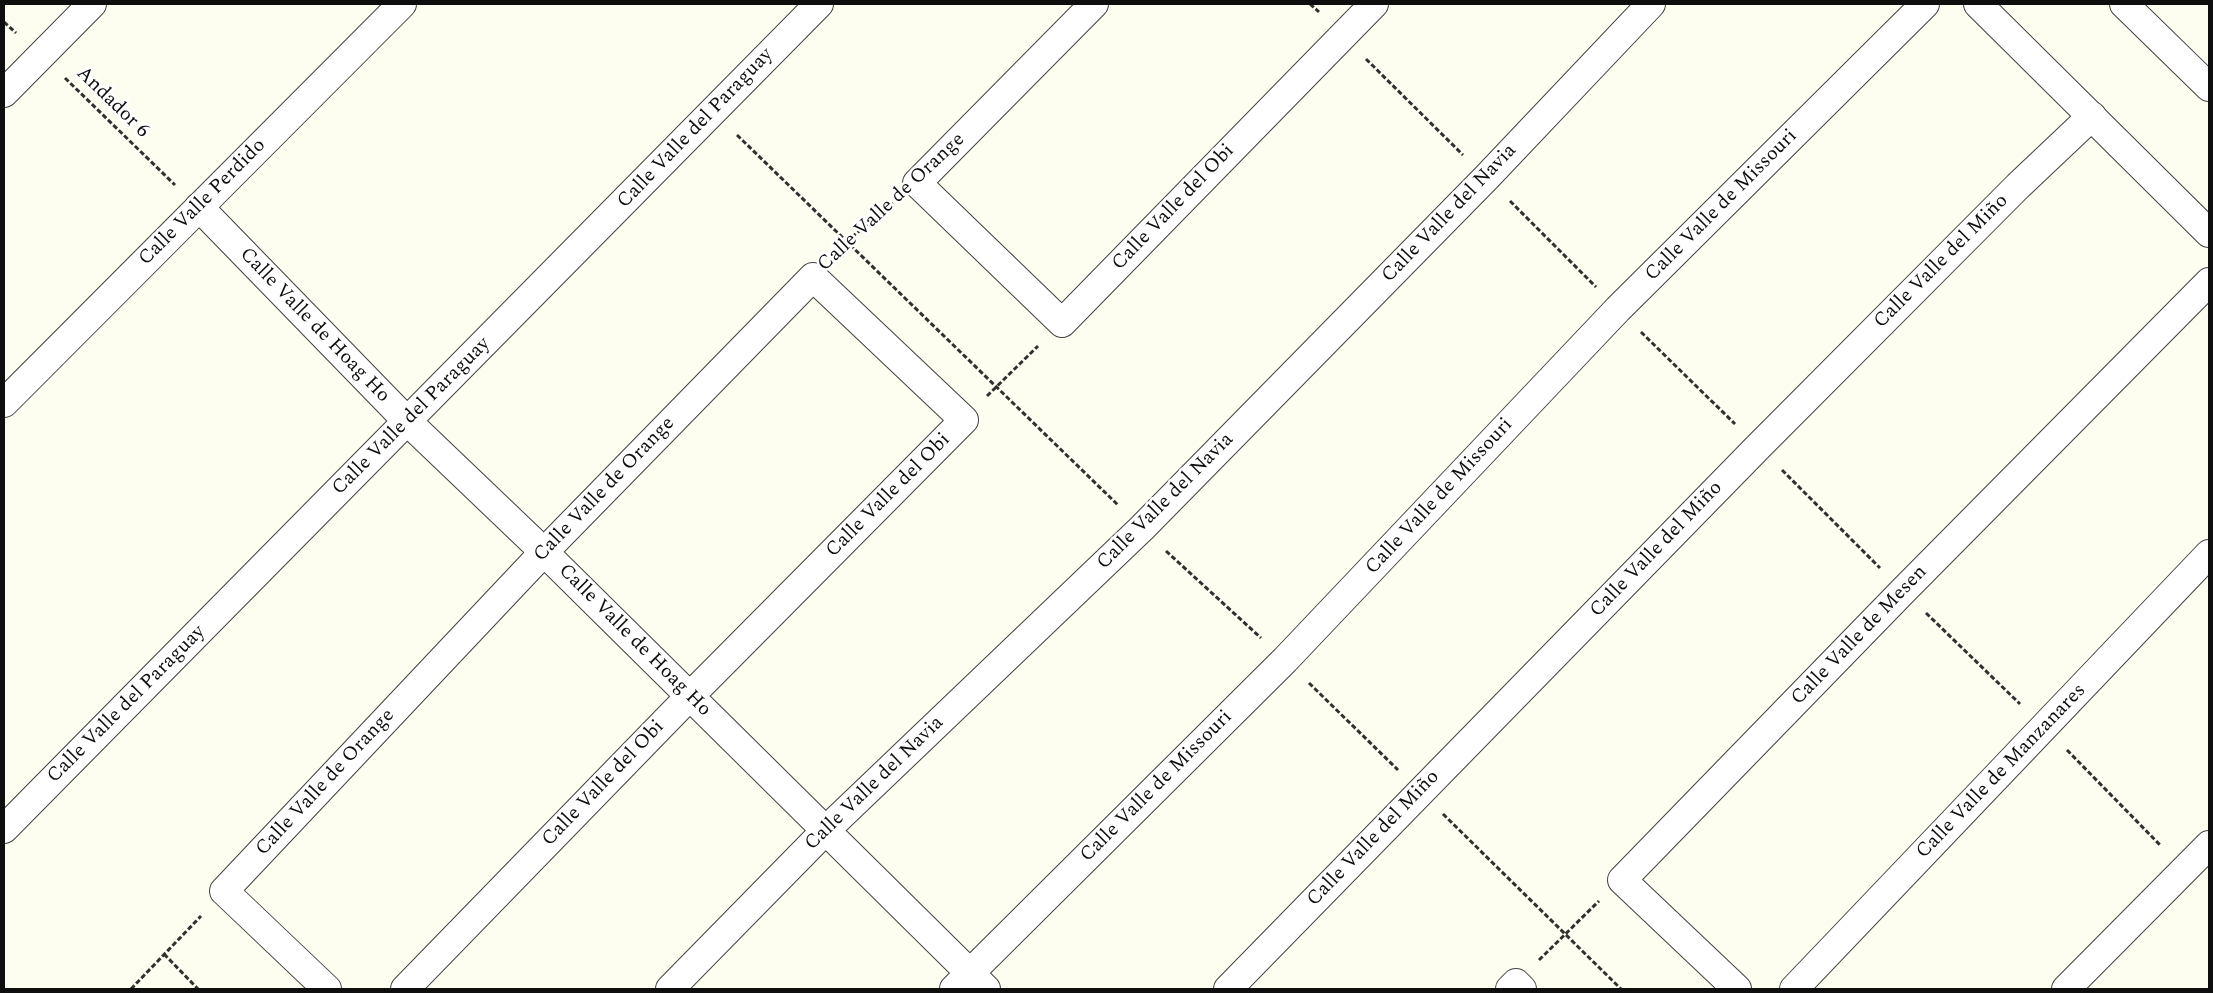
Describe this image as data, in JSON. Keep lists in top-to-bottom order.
{
  "streets": {
    "street": [
      "Calle Valle del Paraguay",
      "Calle Valle Perdido",
      "Calle Valle de Orange",
      "Calle Valle de Missouri",
      "Calle Valle del Obi",
      "Calle Valle del Navia",
      "Calle Valle del Miño",
      "Calle Valle de Hoag Ho",
      "Calle Valle de Mesen",
      "Calle Valle de Manzanares"
    ],
    "path": ["Andador 6"]
  },
  "crossings": [
    ["Andador 6", "Calle Valle Perdido"],
    ["Andador 6", "Calle Valle de Hoag Ho"],
    ["Calle Valle del Paraguay", "Calle Valle de Hoag Ho"],
    ["Calle Valle Perdido", "Calle Valle de Hoag Ho"],
    ["Calle Valle de Orange", "Calle Valle de Hoag Ho"],
    ["Calle Valle de Missouri", "Calle Valle de Hoag Ho"],
    ["Calle Valle del Obi", "Calle Valle de Hoag Ho"],
    ["Calle Valle del Navia", "Calle Valle de Hoag Ho"]
  ]
}
